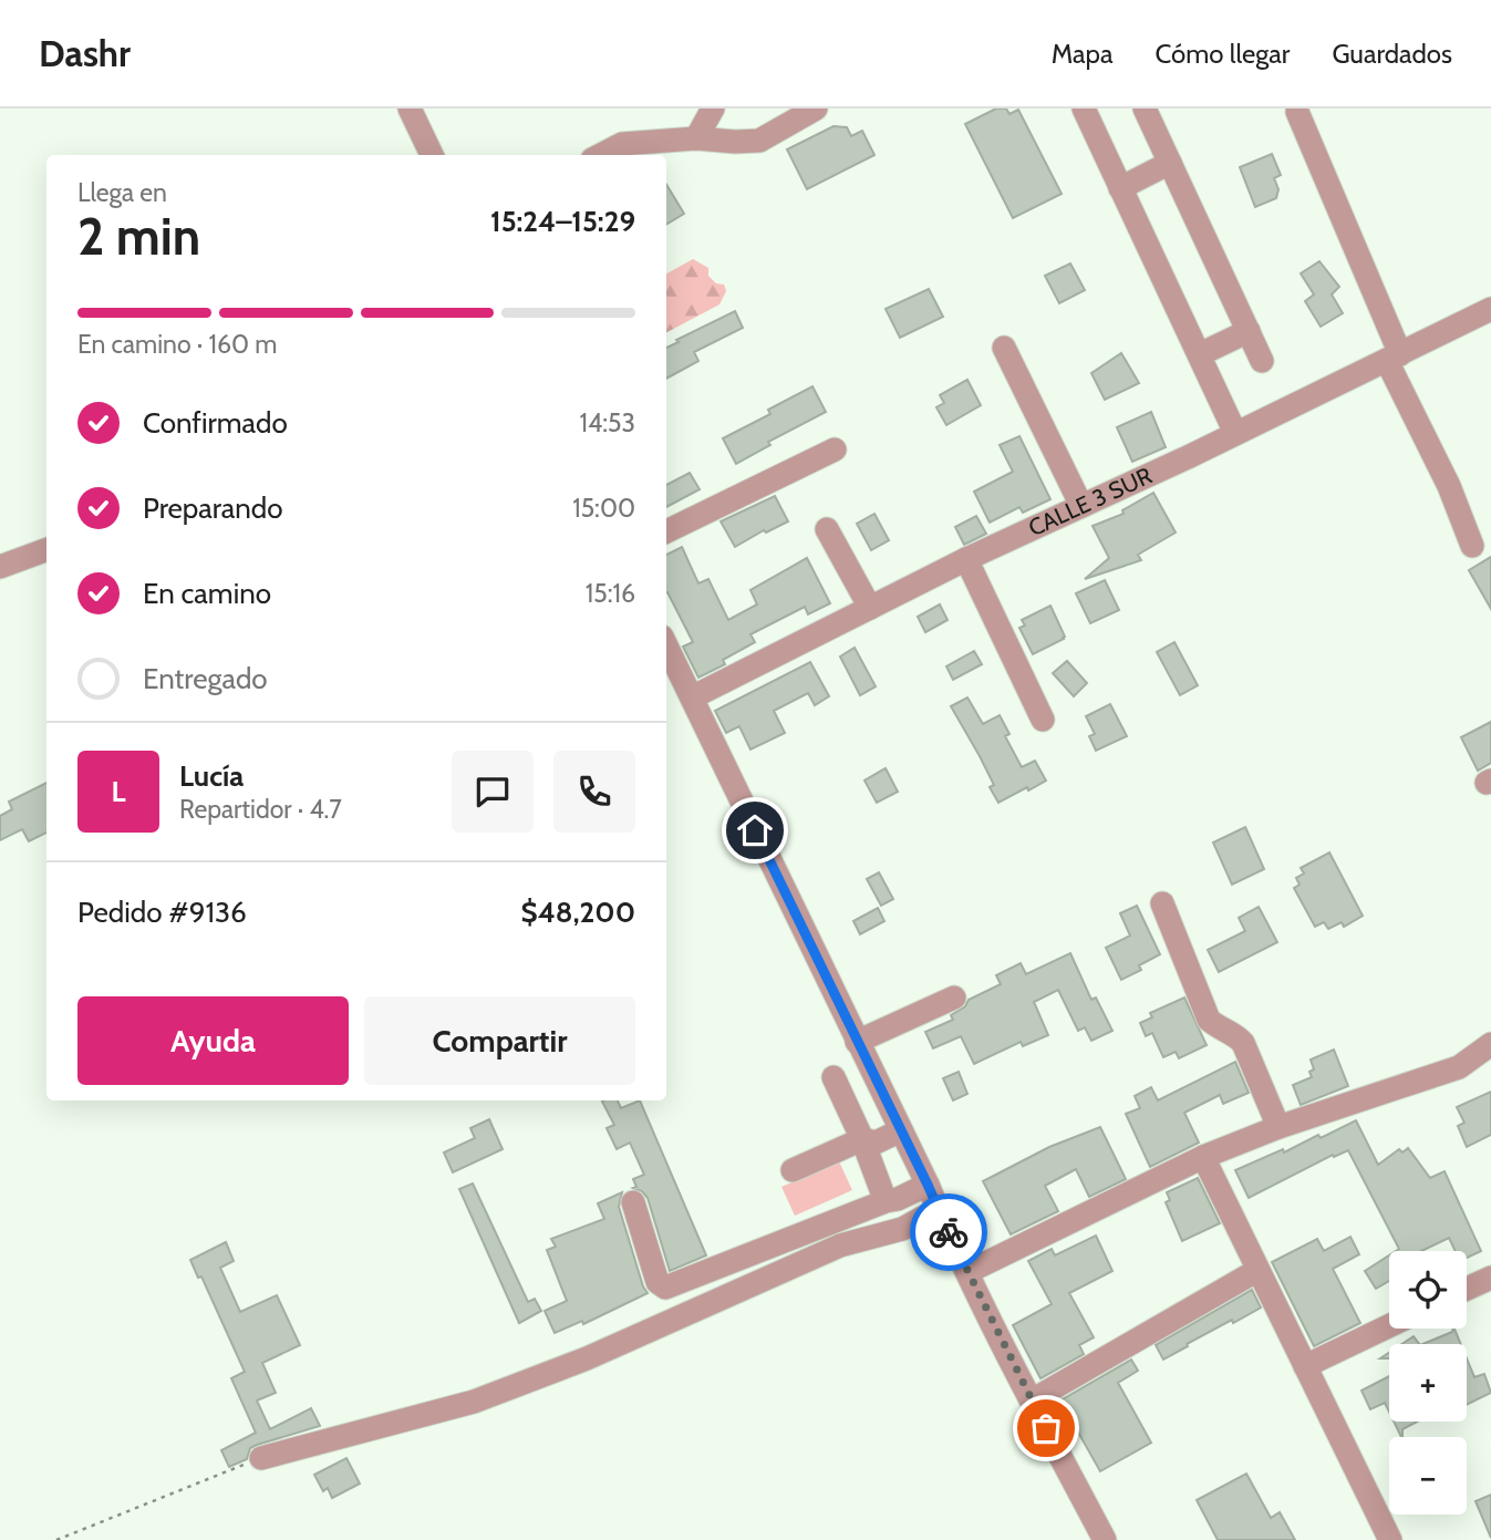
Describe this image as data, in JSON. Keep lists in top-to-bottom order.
{
  "streets": {
    "street": ["CALLE 3 SUR"]
  },
  "page": {
    "header": "Dashr",
    "nav": ["Mapa", "Cómo llegar", "Guardados"],
    "heading": ["2 min", "Llega en", "15:24–15:29"],
    "panel": [
      "Lucía",
      "Repartidor · 4.7",
      "Pedido #9136",
      "$48,200"
    ],
    "bar": "En camino · 160 m",
    "list": [
      ["Confirmado", "14:53"],
      ["Preparando", "15:00"],
      ["En camino", "15:16"],
      "Entregado"
    ],
    "round": "L",
    "buttons": ["Ayuda", "Compartir"],
    "map_buttons": ["+", "−"]
  }
}
